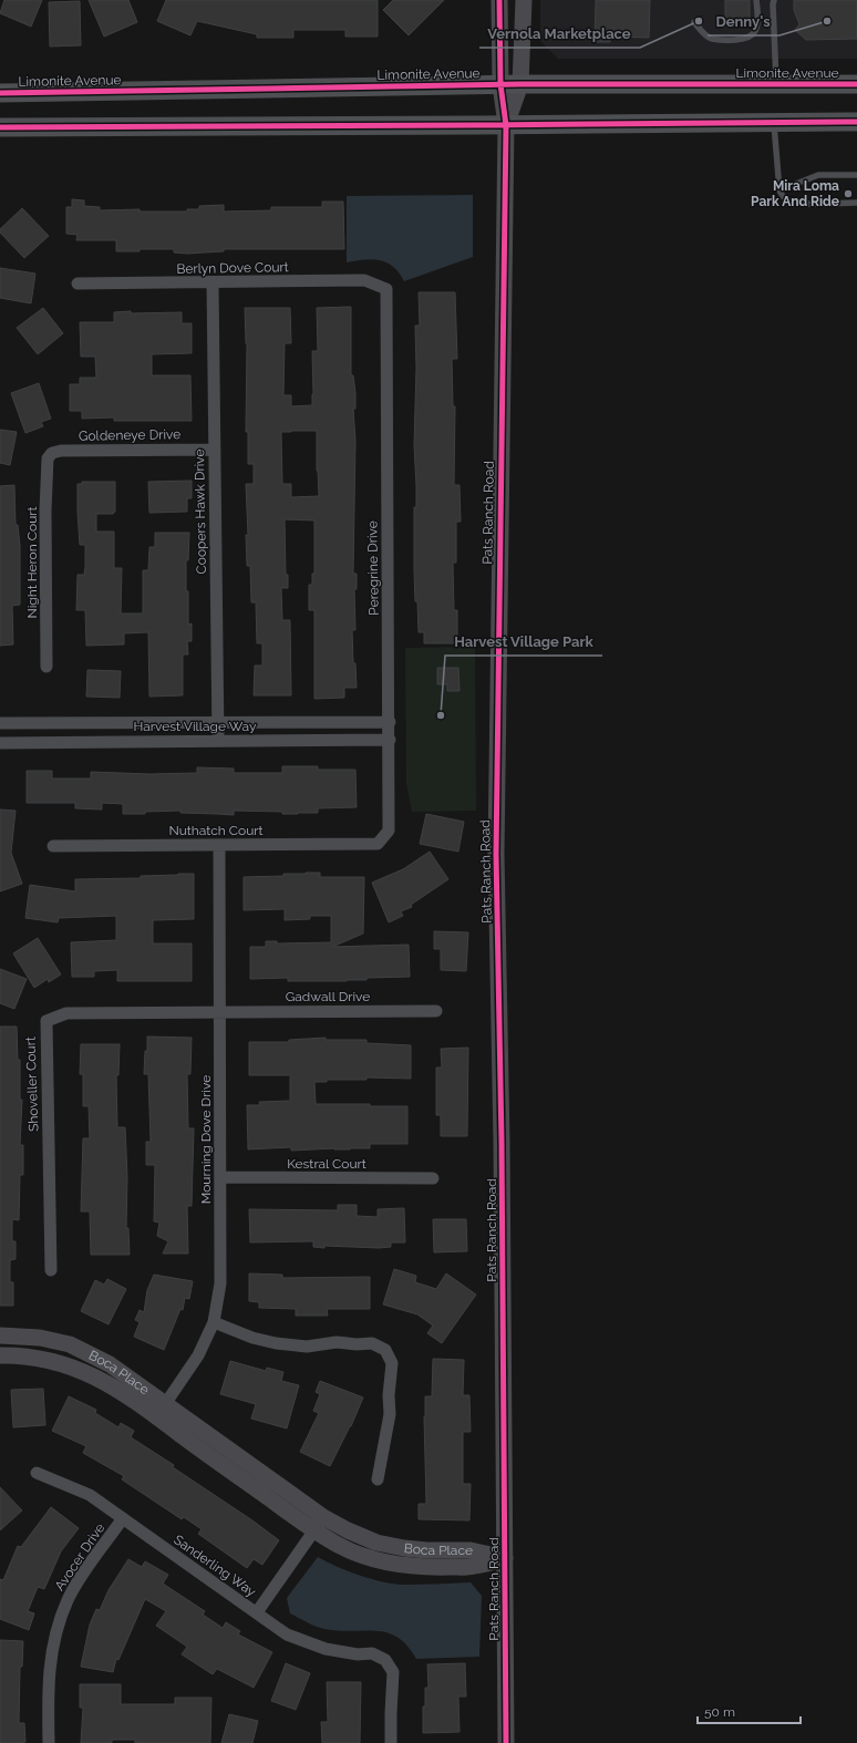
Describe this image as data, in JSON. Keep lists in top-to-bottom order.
{
  "streets": {
    "main road": ["Limonite Avenue"],
    "street": [
      "Berlyn Dove Court",
      "Goldeneye Drive",
      "Coopers Hawk Drive",
      "Pats Ranch Road",
      "Night Heron Court",
      "Peregrine Drive",
      "Harvest Village Way",
      "Nuthatch Court",
      "Gadwall Drive",
      "Shoveller Court",
      "Mourning Dove Drive",
      "Kestral Court",
      "Boca Place",
      "Avocer Drive",
      "Sanderling Way"
    ]
  },
  "crossings": [
    ["Limonite Avenue", "Pats Ranch Road"],
    ["Berlyn Dove Court", "Coopers Hawk Drive"],
    ["Berlyn Dove Court", "Peregrine Drive"],
    ["Goldeneye Drive", "Coopers Hawk Drive"],
    ["Goldeneye Drive", "Night Heron Court"],
    ["Coopers Hawk Drive", "Harvest Village Way"],
    ["Pats Ranch Road", "Boca Place"],
    ["Peregrine Drive", "Harvest Village Way"],
    ["Peregrine Drive", "Nuthatch Court"],
    ["Nuthatch Court", "Mourning Dove Drive"],
    ["Gadwall Drive", "Shoveller Court"],
    ["Gadwall Drive", "Mourning Dove Drive"],
    ["Shoveller Court", "Mourning Dove Drive"],
    ["Mourning Dove Drive", "Kestral Court"],
    ["Mourning Dove Drive", "Boca Place"],
    ["Avocer Drive", "Sanderling Way"]
  ],
  "places": [
    "Vernola Marketplace",
    "Denny's",
    "Mira Loma Park And Ride",
    "Harvest Village Park"
  ],
  "scale_bar": "50 m"
}
